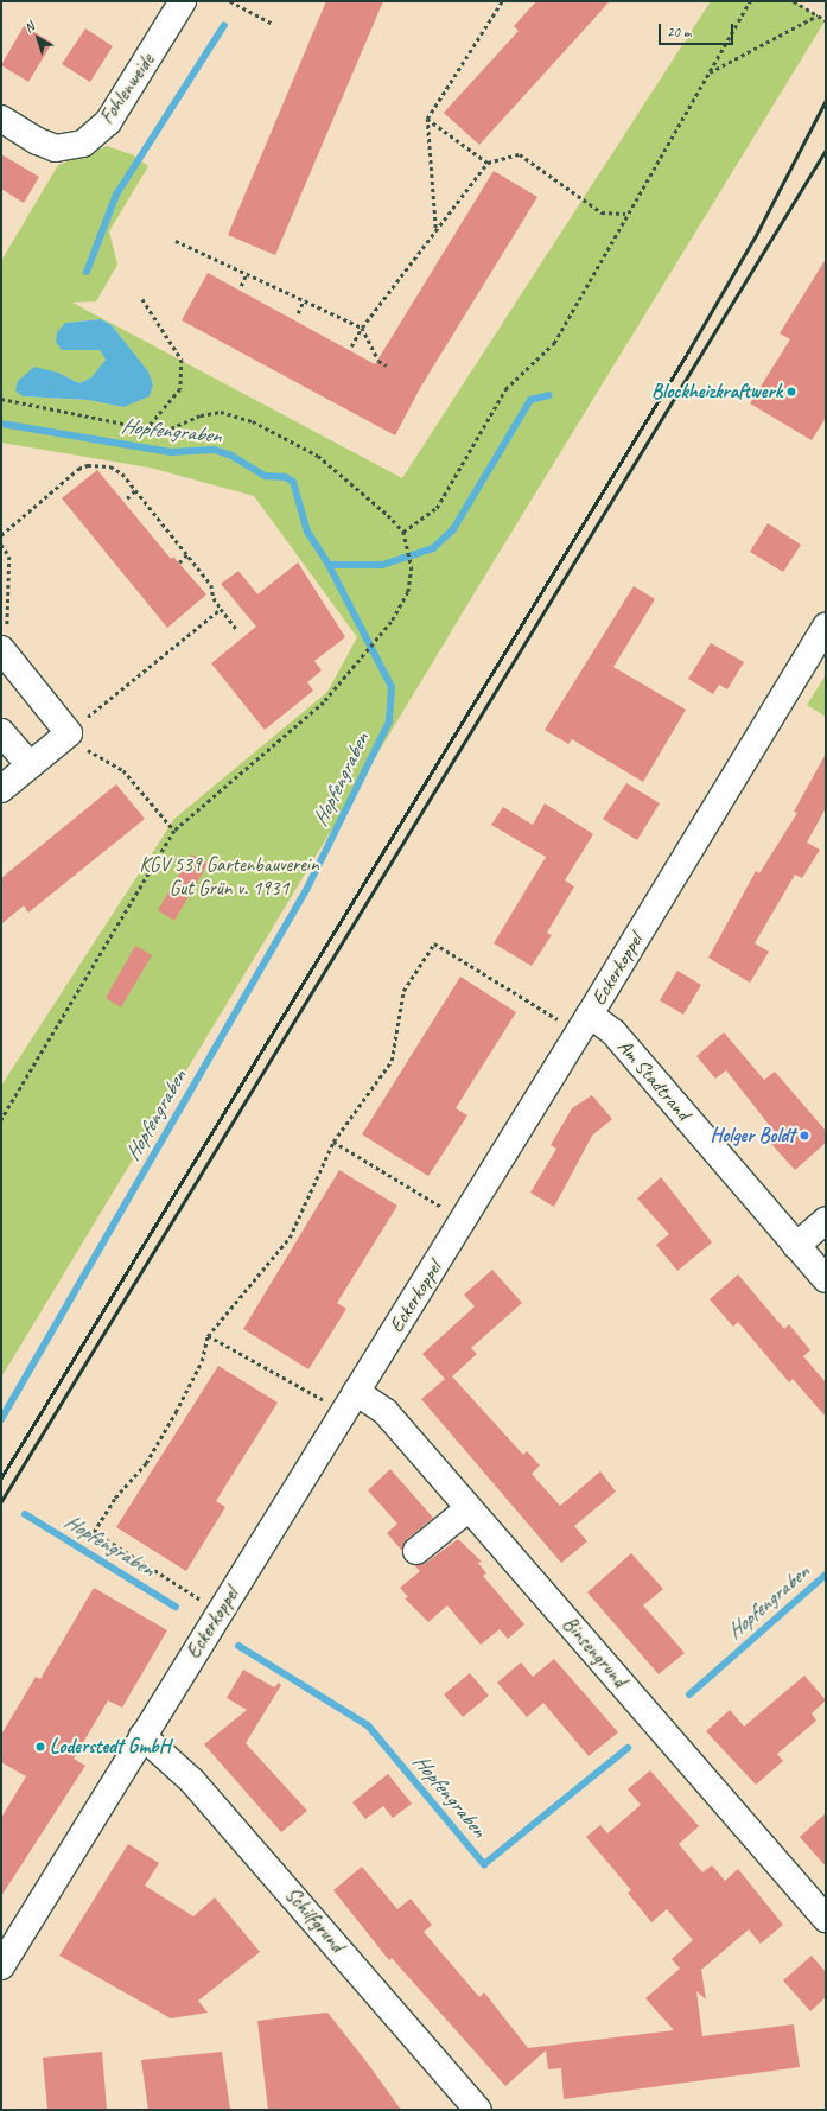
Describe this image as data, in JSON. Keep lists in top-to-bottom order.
{
  "streets": {
    "street": [
      "Fohlenweide",
      "Eckerkoppel",
      "Am Stadtrand",
      "Binsengrund",
      "Schilfgrund"
    ]
  },
  "crossings": [
    ["Eckerkoppel", "Am Stadtrand"],
    ["Eckerkoppel", "Binsengrund"],
    ["Eckerkoppel", "Schilfgrund"]
  ],
  "water": ["Hopfengraben"],
  "parks": ["KGV 539 Gartenbauverein Gut Grün v. 1931"],
  "places": ["Blockheizkraftwerk", "Holger Boldt", "Loderstedt GmbH"],
  "scale_bar": "20 m",
  "north": "top left"
}
